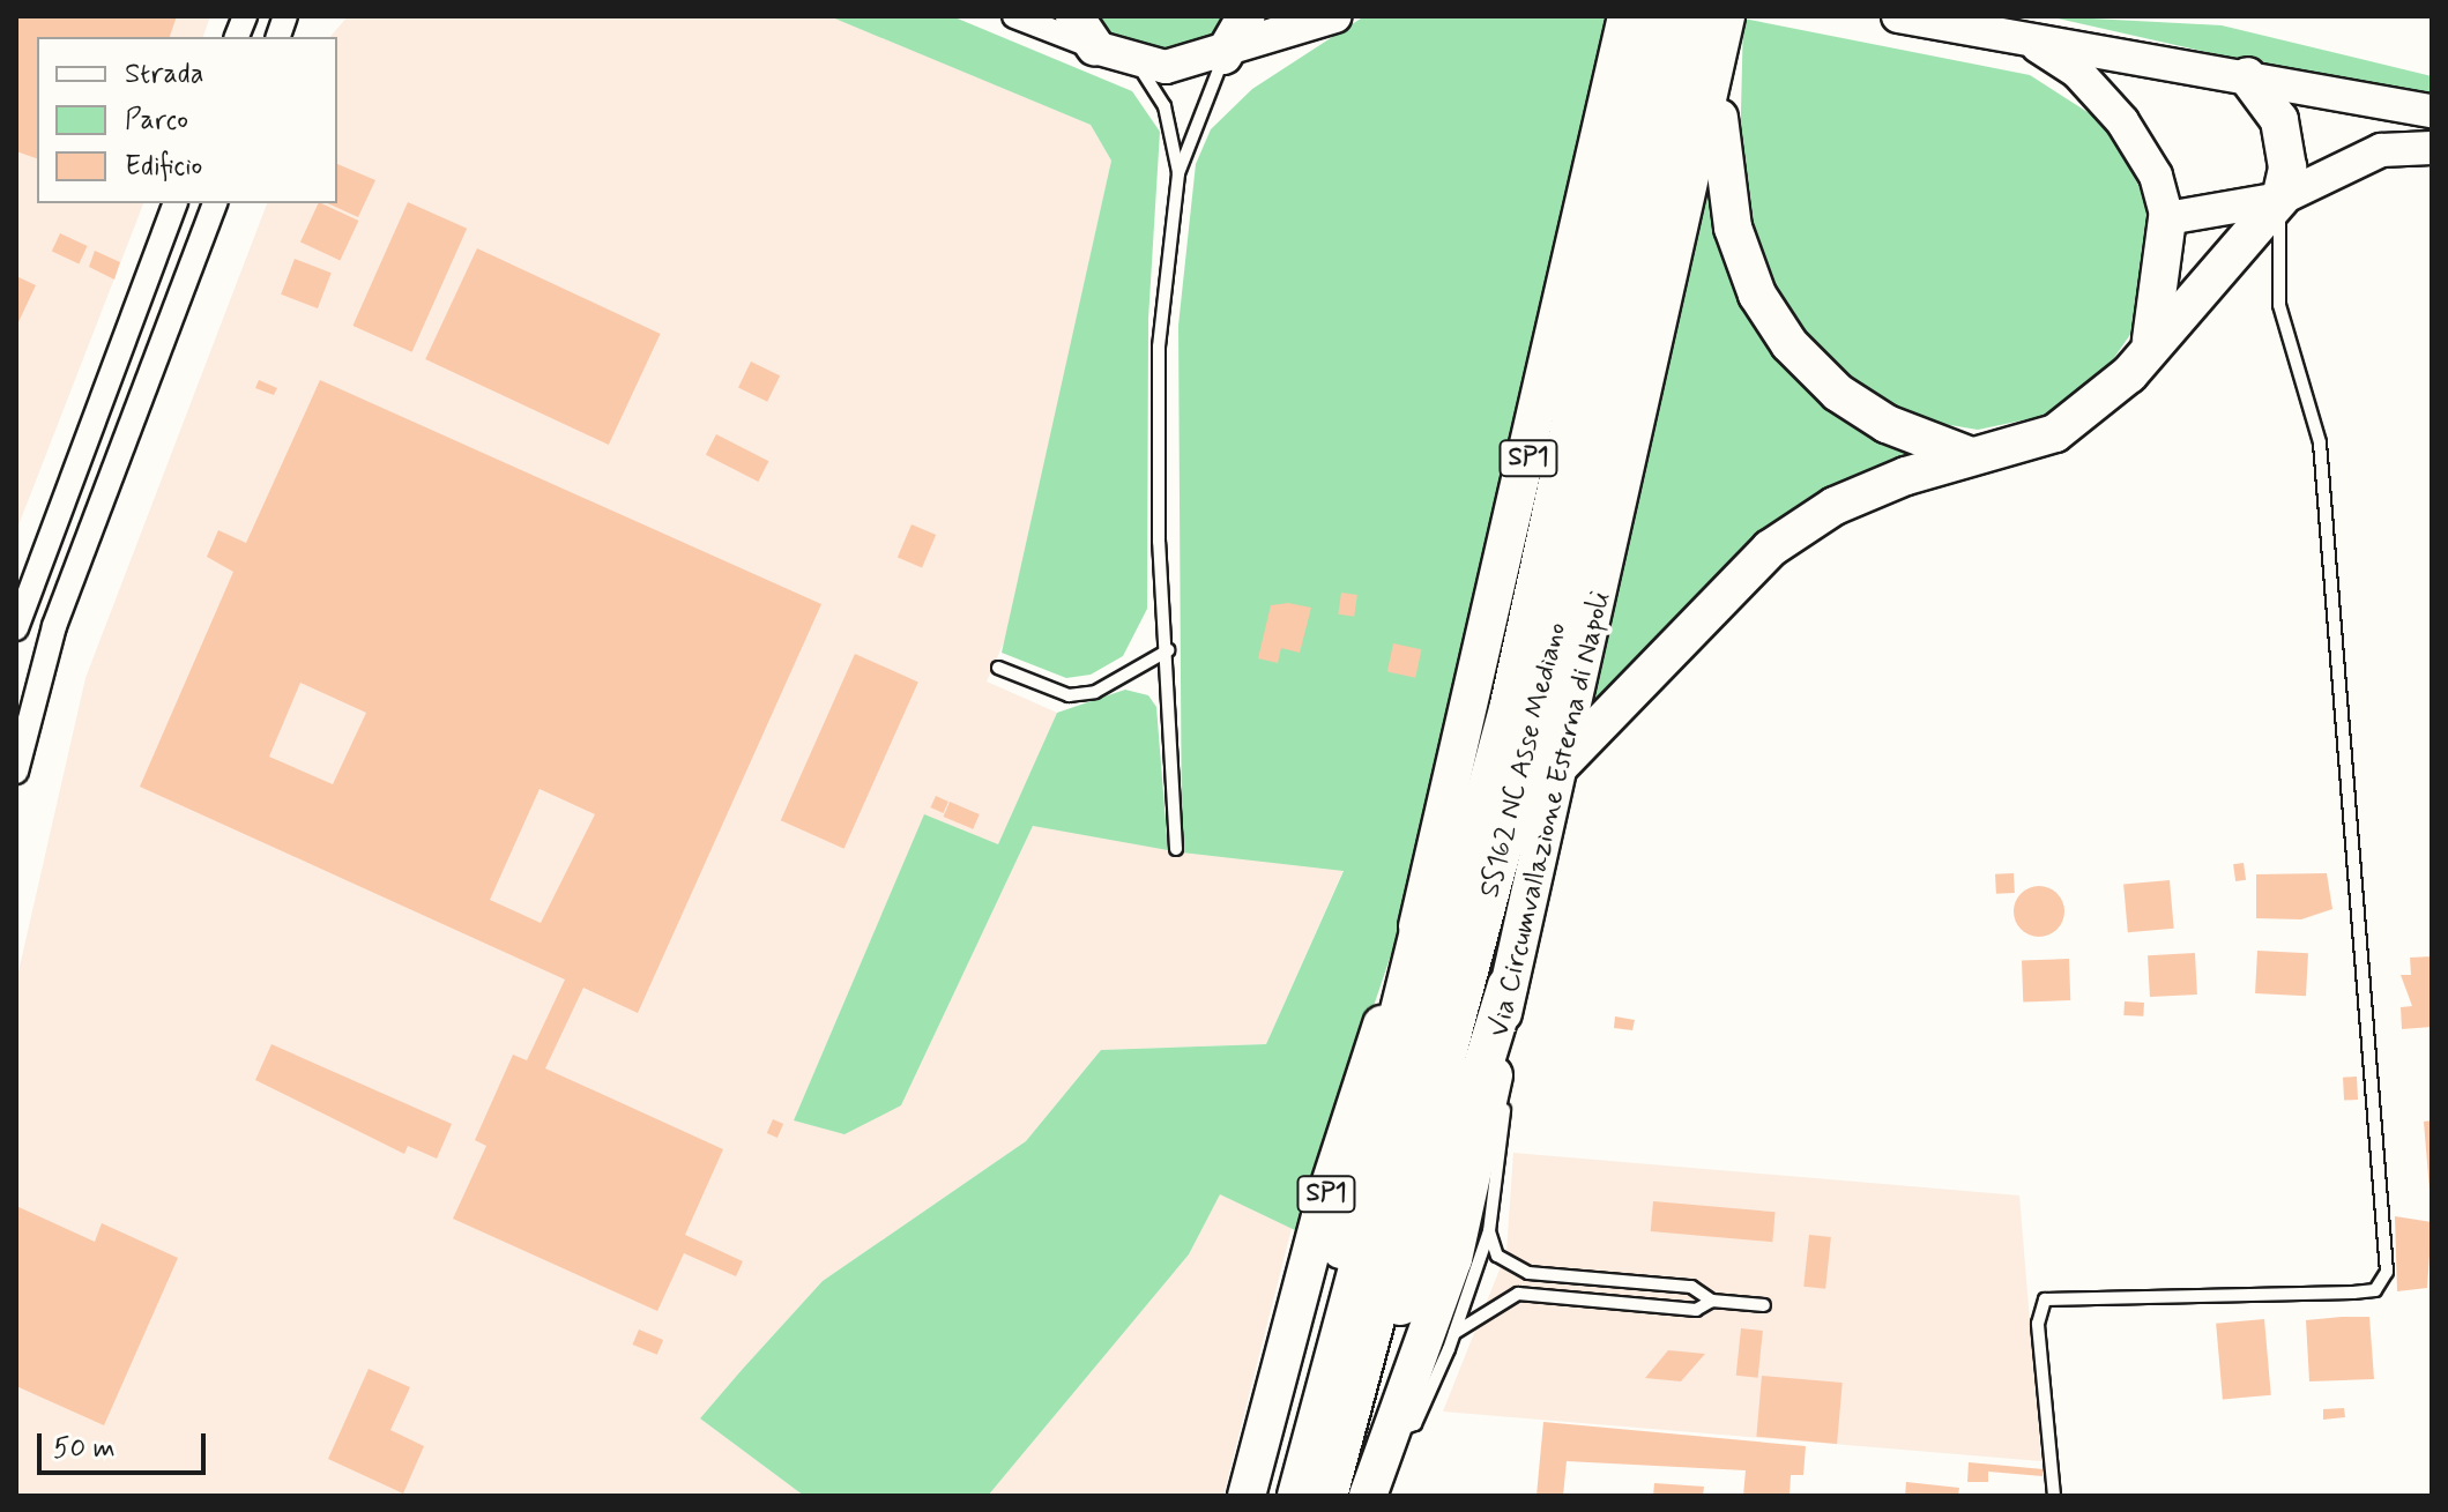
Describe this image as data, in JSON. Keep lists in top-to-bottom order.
{
  "streets": {
    "highway": ["SS162 NC Asse Mediano"],
    "main road": ["SP1", "Via Circumvallazione Esterna di Napoli"]
  },
  "legend": ["Strada", "Parco", "Edificio"],
  "scale_bar": "50 m"
}
